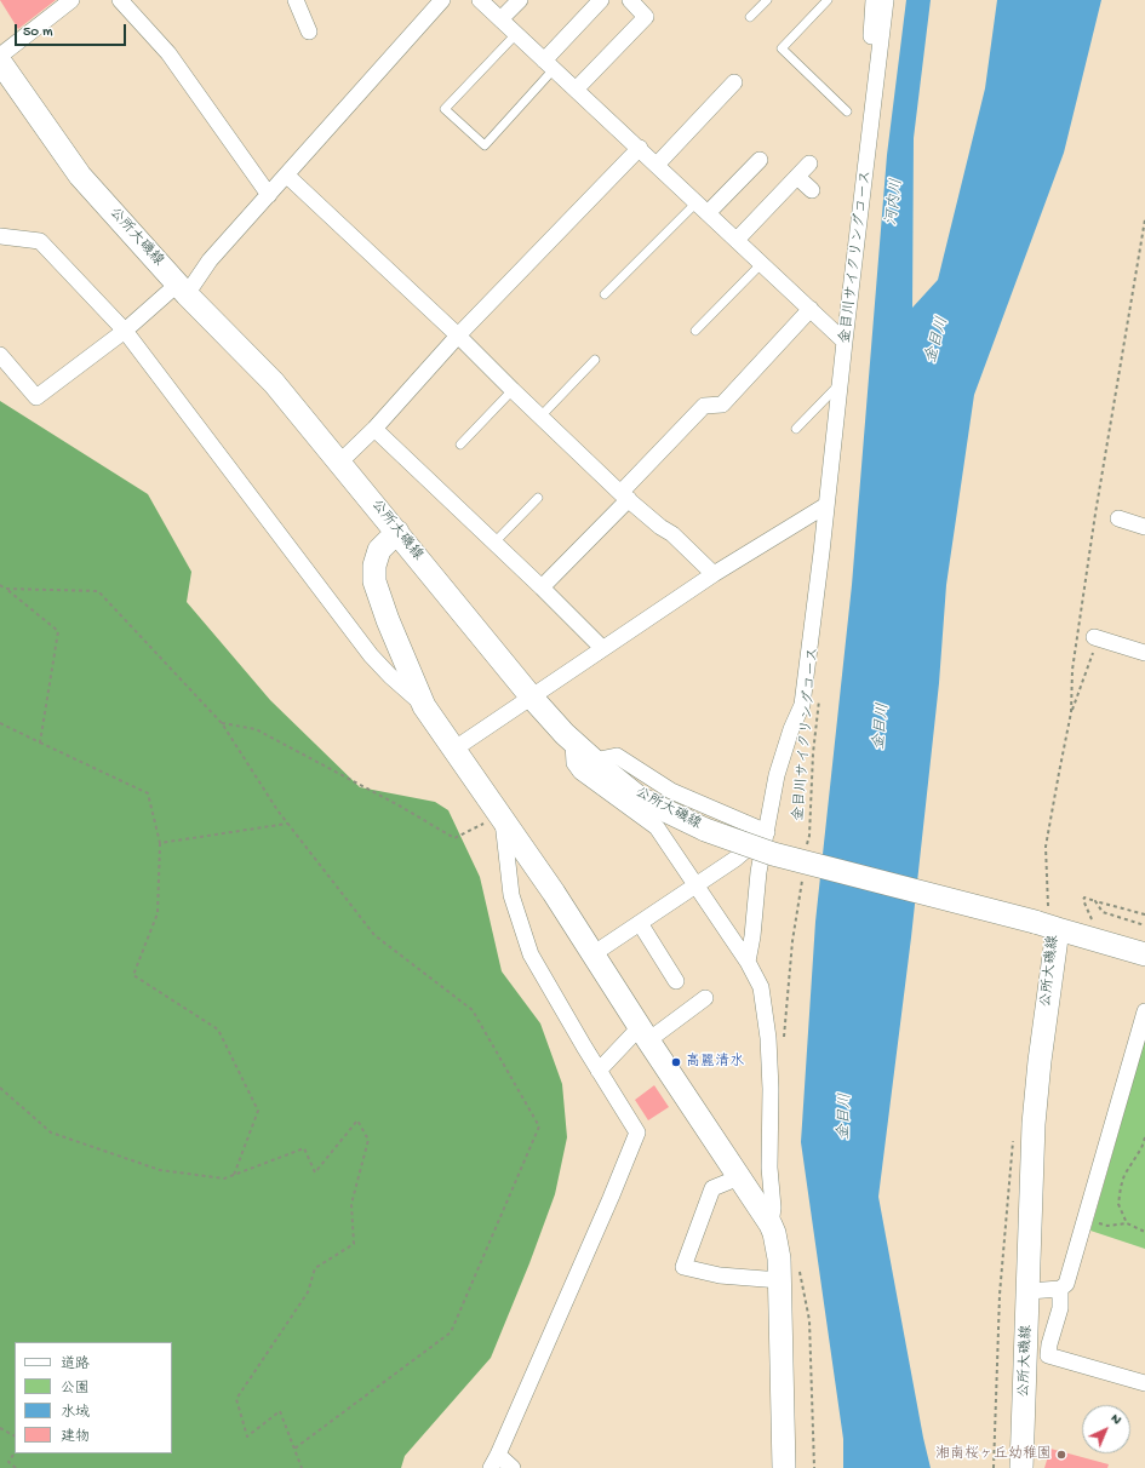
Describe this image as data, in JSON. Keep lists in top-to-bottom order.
{
  "streets": {
    "main road": ["公所大磯線"],
    "path": ["金目川サイクリングコース"]
  },
  "water": ["河内川", "金目川"],
  "places": ["高麗清水", "湘南桜ヶ丘幼稚園"],
  "legend": [
    "道路",
    "公園",
    "水域",
    "建物"
  ],
  "scale_bar": "50 m",
  "north": "top right"
}
